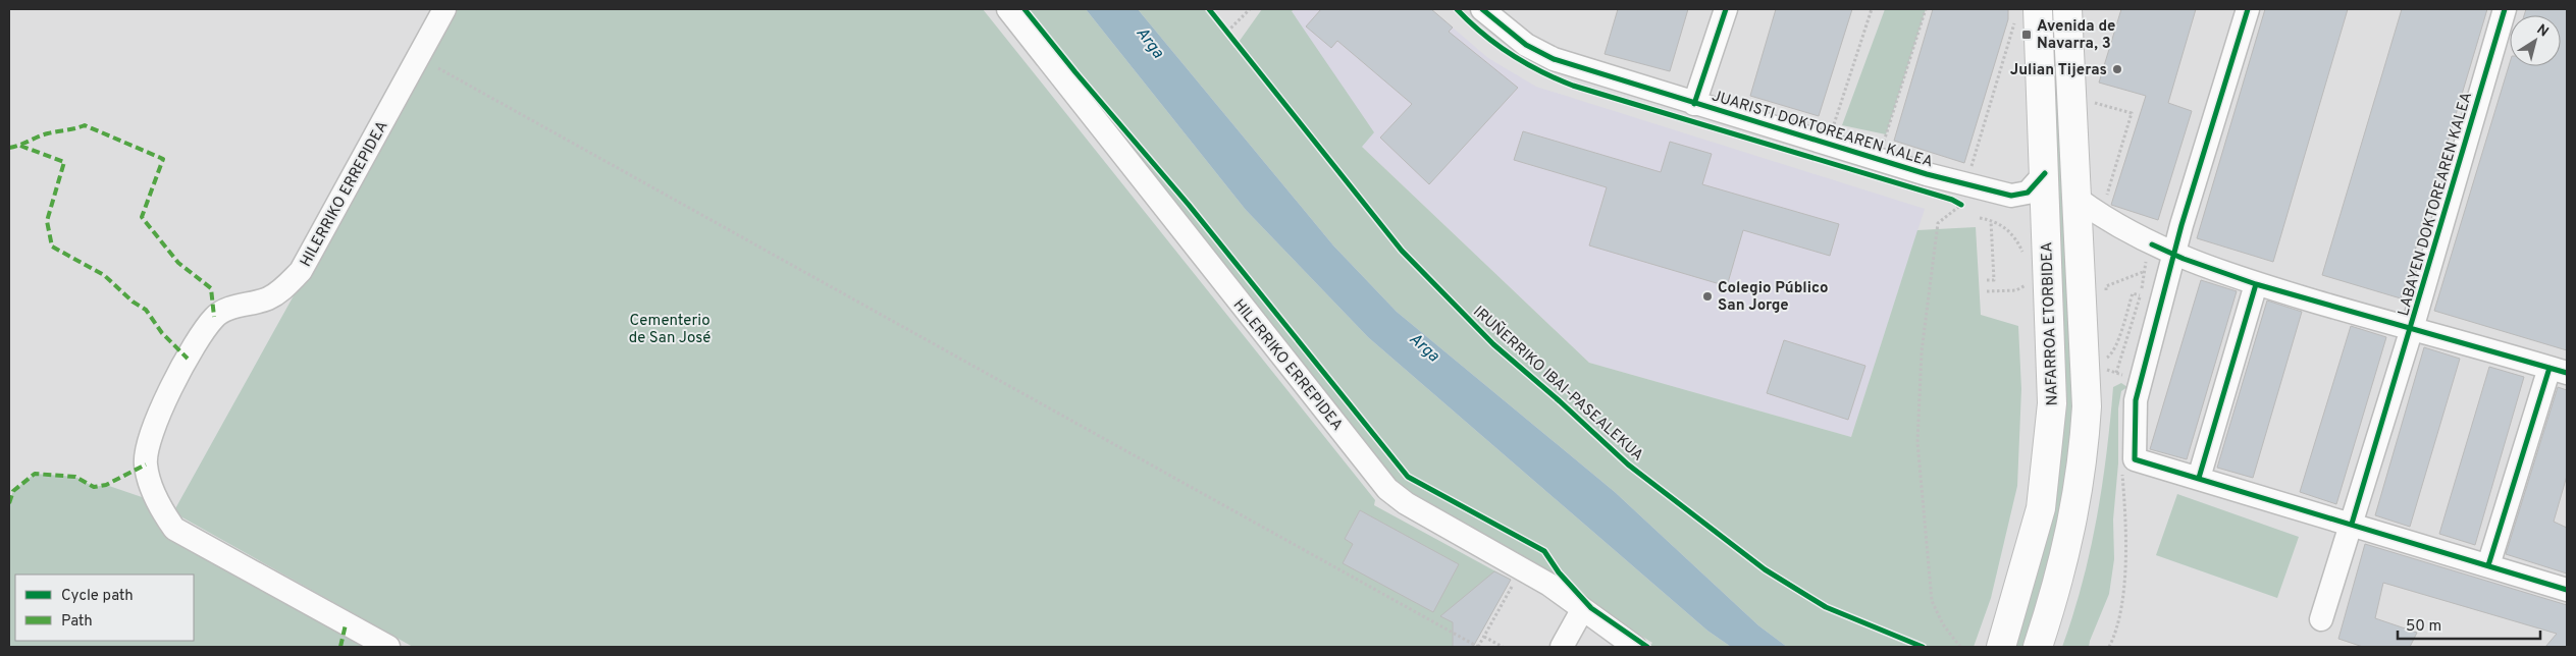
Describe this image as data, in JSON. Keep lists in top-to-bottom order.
{
  "streets": {
    "main road": ["NAFARROA ETORBIDEA"],
    "street": ["JUARISTI DOKTOREAREN KALEA", "HILERRIKO ERREPIDEA", "LABAYEN DOKTOREAREN KALEA"],
    "cycle path": ["IRUÑERRIKO IBAI-PASEALEKUA"]
  },
  "crossings": [
    ["JUARISTI DOKTOREAREN KALEA", "NAFARROA ETORBIDEA"]
  ],
  "water": ["Arga"],
  "parks": ["Cementerio de San José"],
  "places": {
    "transit": ["Avenida de Navarra, 3"],
    "other": ["Julian Tijeras", "Colegio Público San Jorge"]
  },
  "legend": ["Cycle path", "Path"],
  "scale_bar": "50 m",
  "north": "top right"
}
